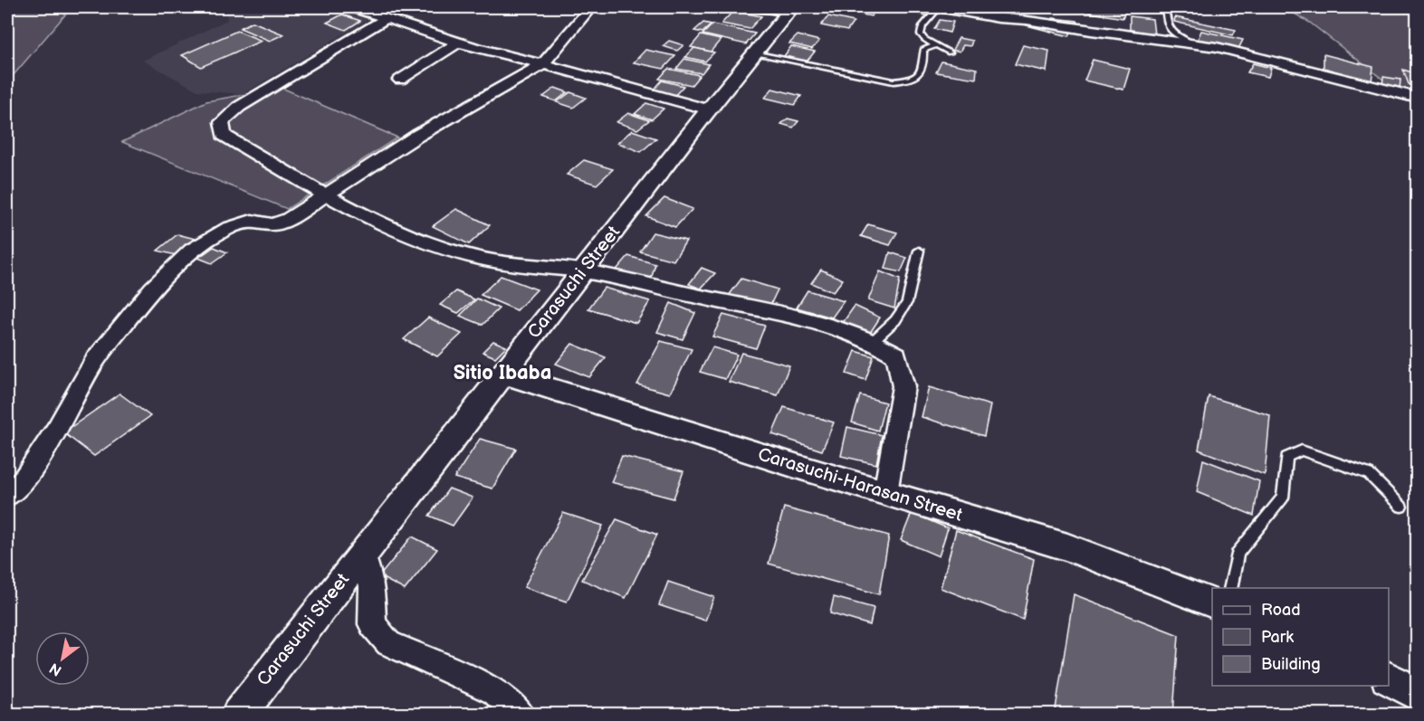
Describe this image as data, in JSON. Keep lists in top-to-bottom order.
{
  "streets": {
    "street": ["Carasuchi Street", "Carasuchi-Harasan Street"]
  },
  "crossings": [
    ["Carasuchi Street", "Carasuchi-Harasan Street"]
  ],
  "districts": ["Sitio Ibaba"],
  "legend": ["Road", "Park", "Building"],
  "north": "bottom left"
}
